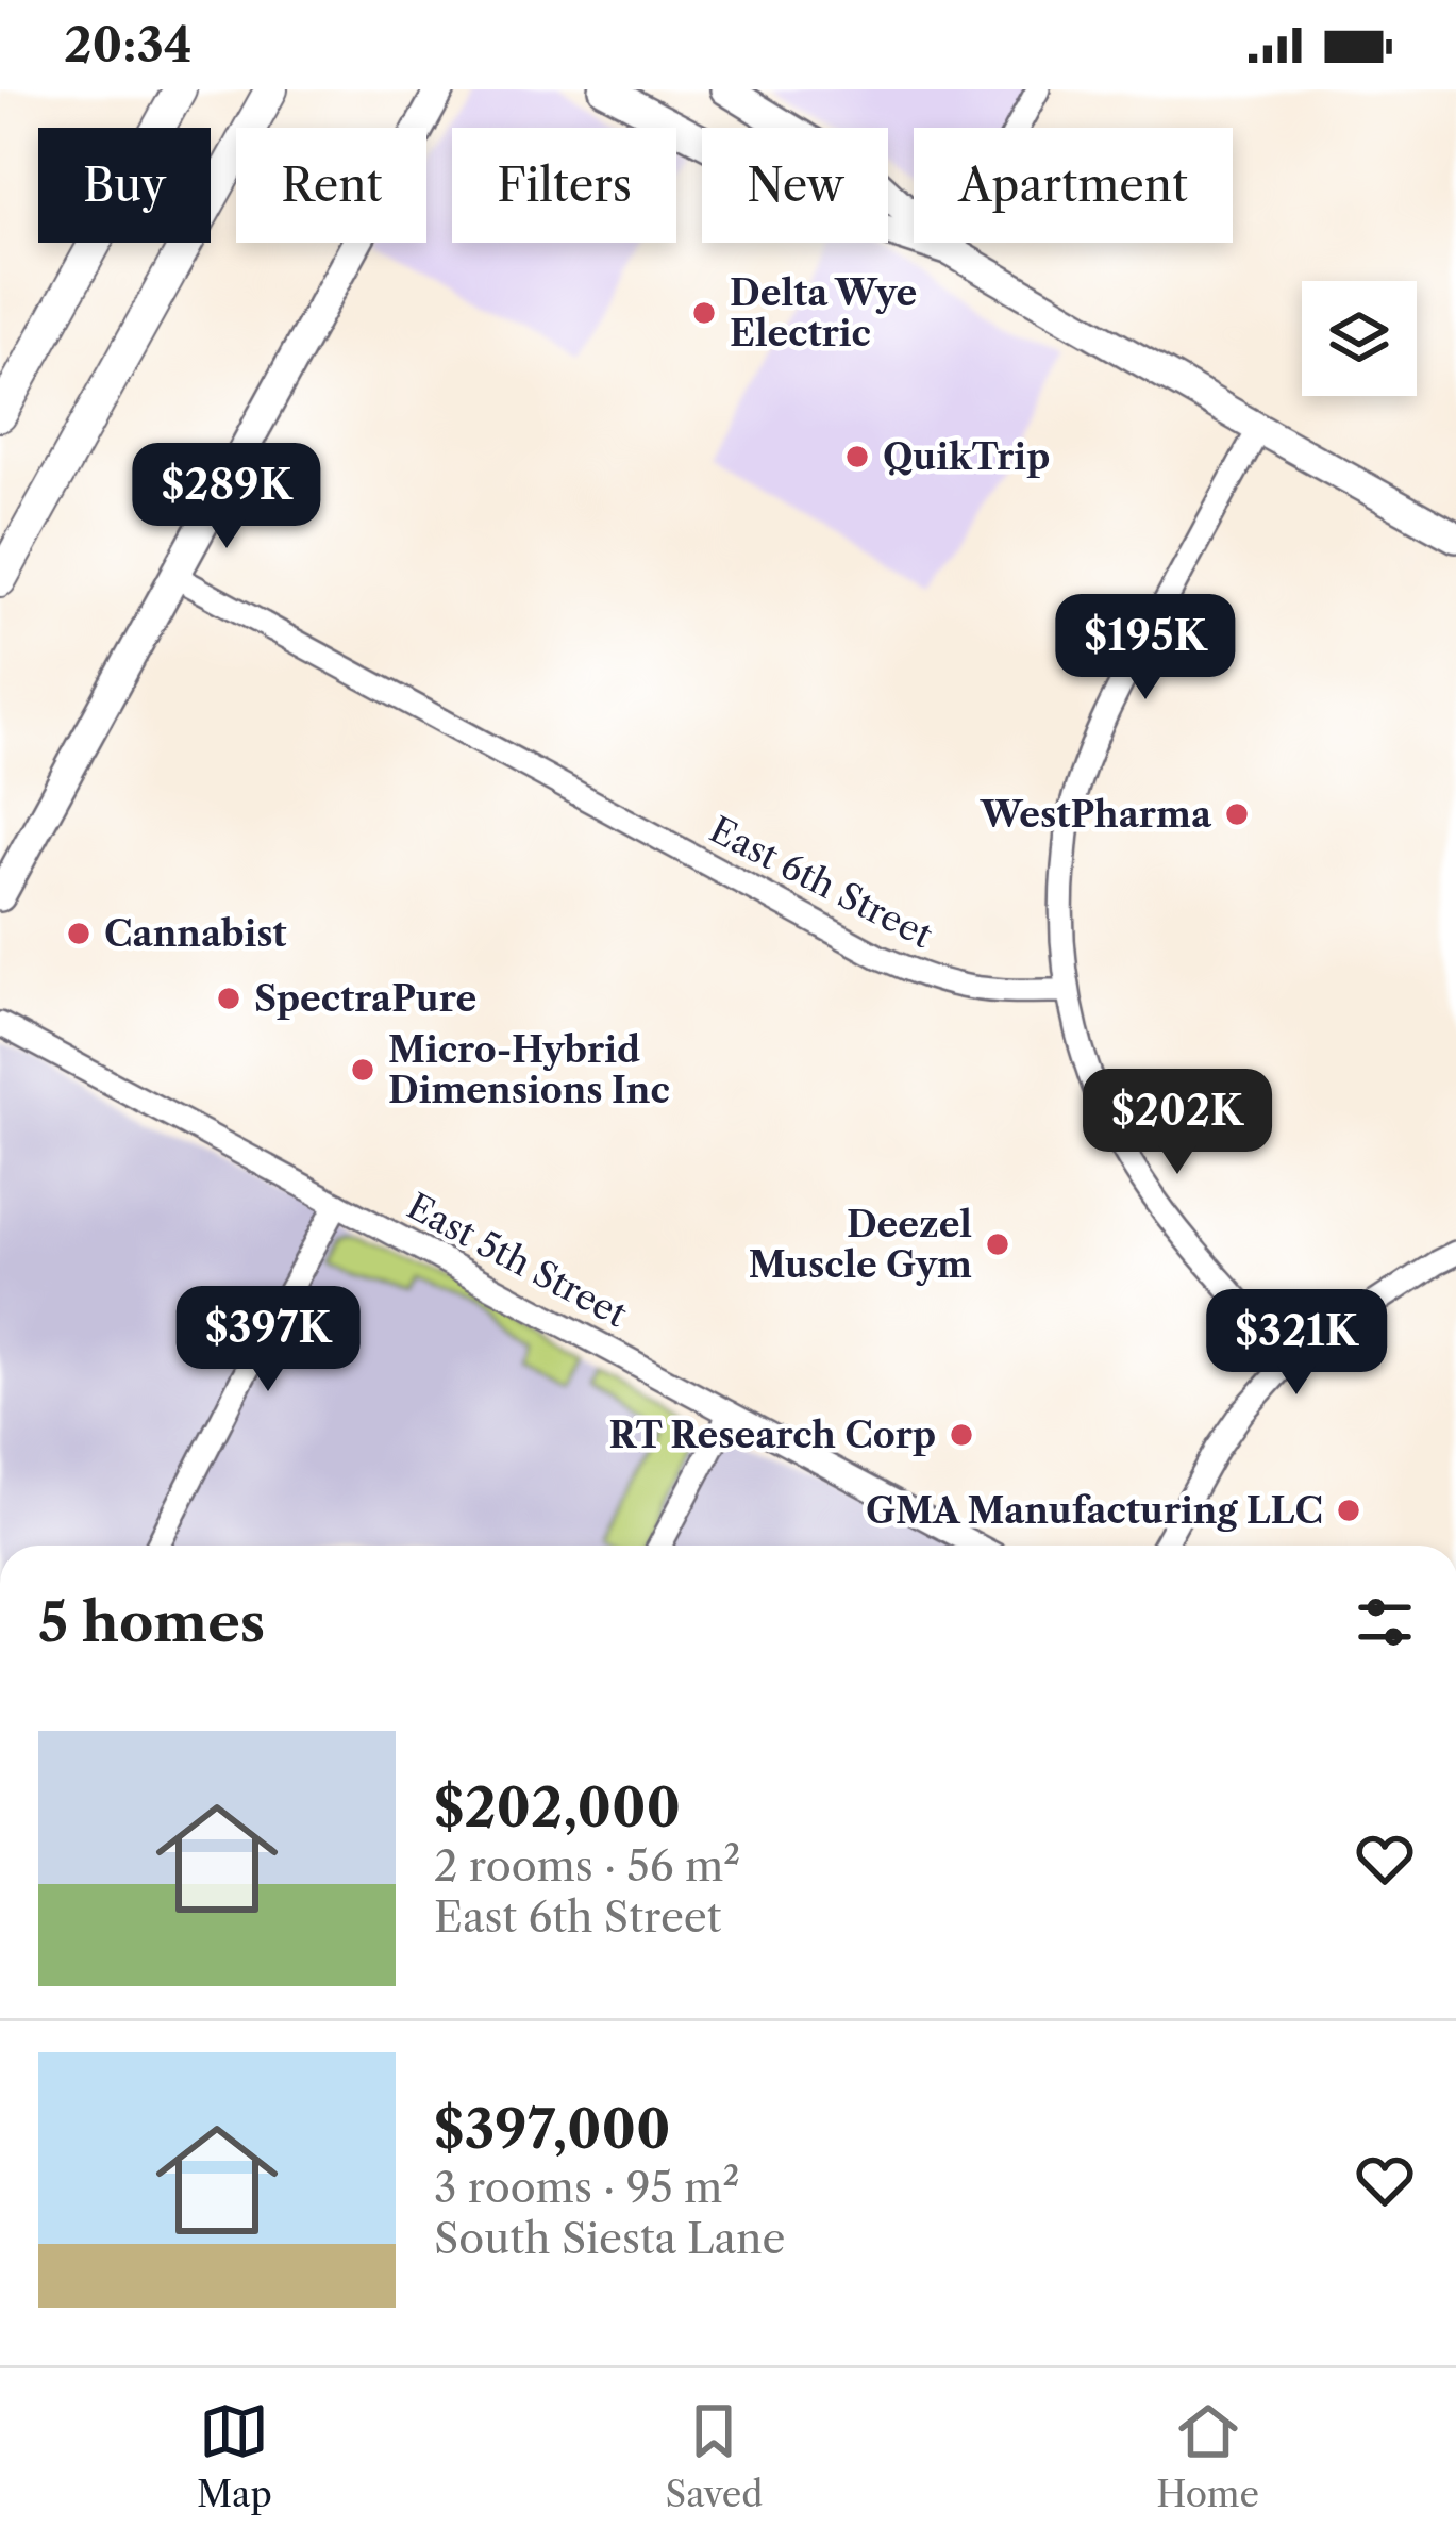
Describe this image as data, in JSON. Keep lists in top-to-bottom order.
{
  "streets": {
    "street": ["East 6th Street", "East 5th Street"]
  },
  "places": [
    "Delta Wye Electric",
    "QuikTrip",
    "WestPharma",
    "Cannabist",
    "SpectraPure",
    "Micro-Hybrid Dimensions Inc",
    "Deezel Muscle Gym",
    "RT Research Corp",
    "GMA Manufacturing LLC"
  ],
  "page": {
    "status": "20:34",
    "chip": [
      "Buy",
      "Rent",
      "Filters",
      "New",
      "Apartment"
    ],
    "price": [
      "$289K",
      "$195K",
      "$202K",
      "$397K",
      "$321K"
    ],
    "heading": "5 homes",
    "list": [
      {
        "name": "$202,000",
        "note": "2 rooms · 56 m² · East 6th Street"
      },
      {
        "name": "$397,000",
        "note": "3 rooms · 95 m² · South Siesta Lane"
      }
    ],
    "tabs": ["Map", "Saved", "Home"]
  }
}
